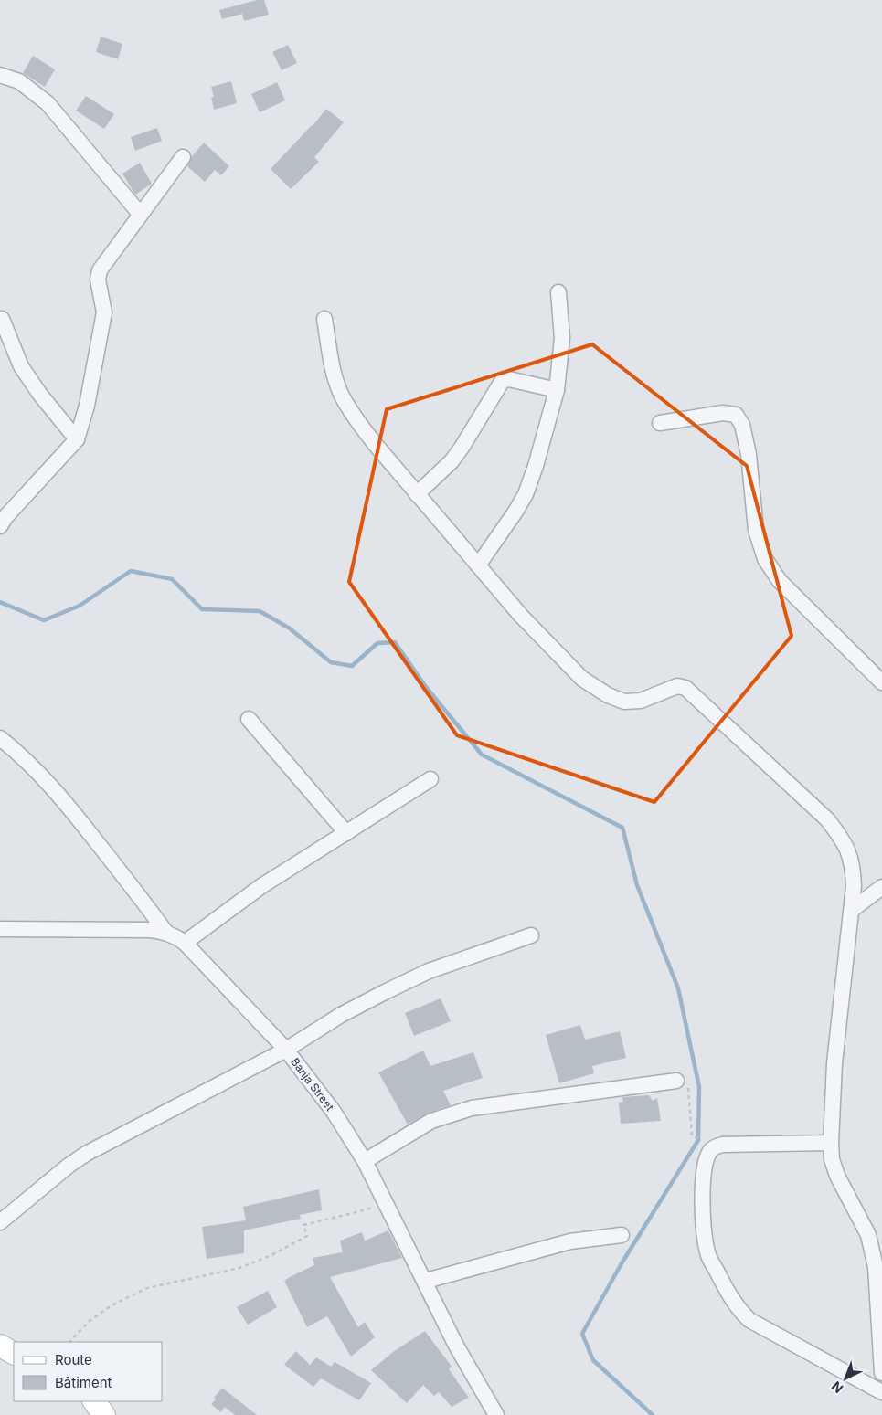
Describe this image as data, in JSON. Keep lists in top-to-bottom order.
{
  "streets": {
    "street": ["Banja Street"]
  },
  "legend": ["Route", "Bâtiment"],
  "north": "bottom left"
}
